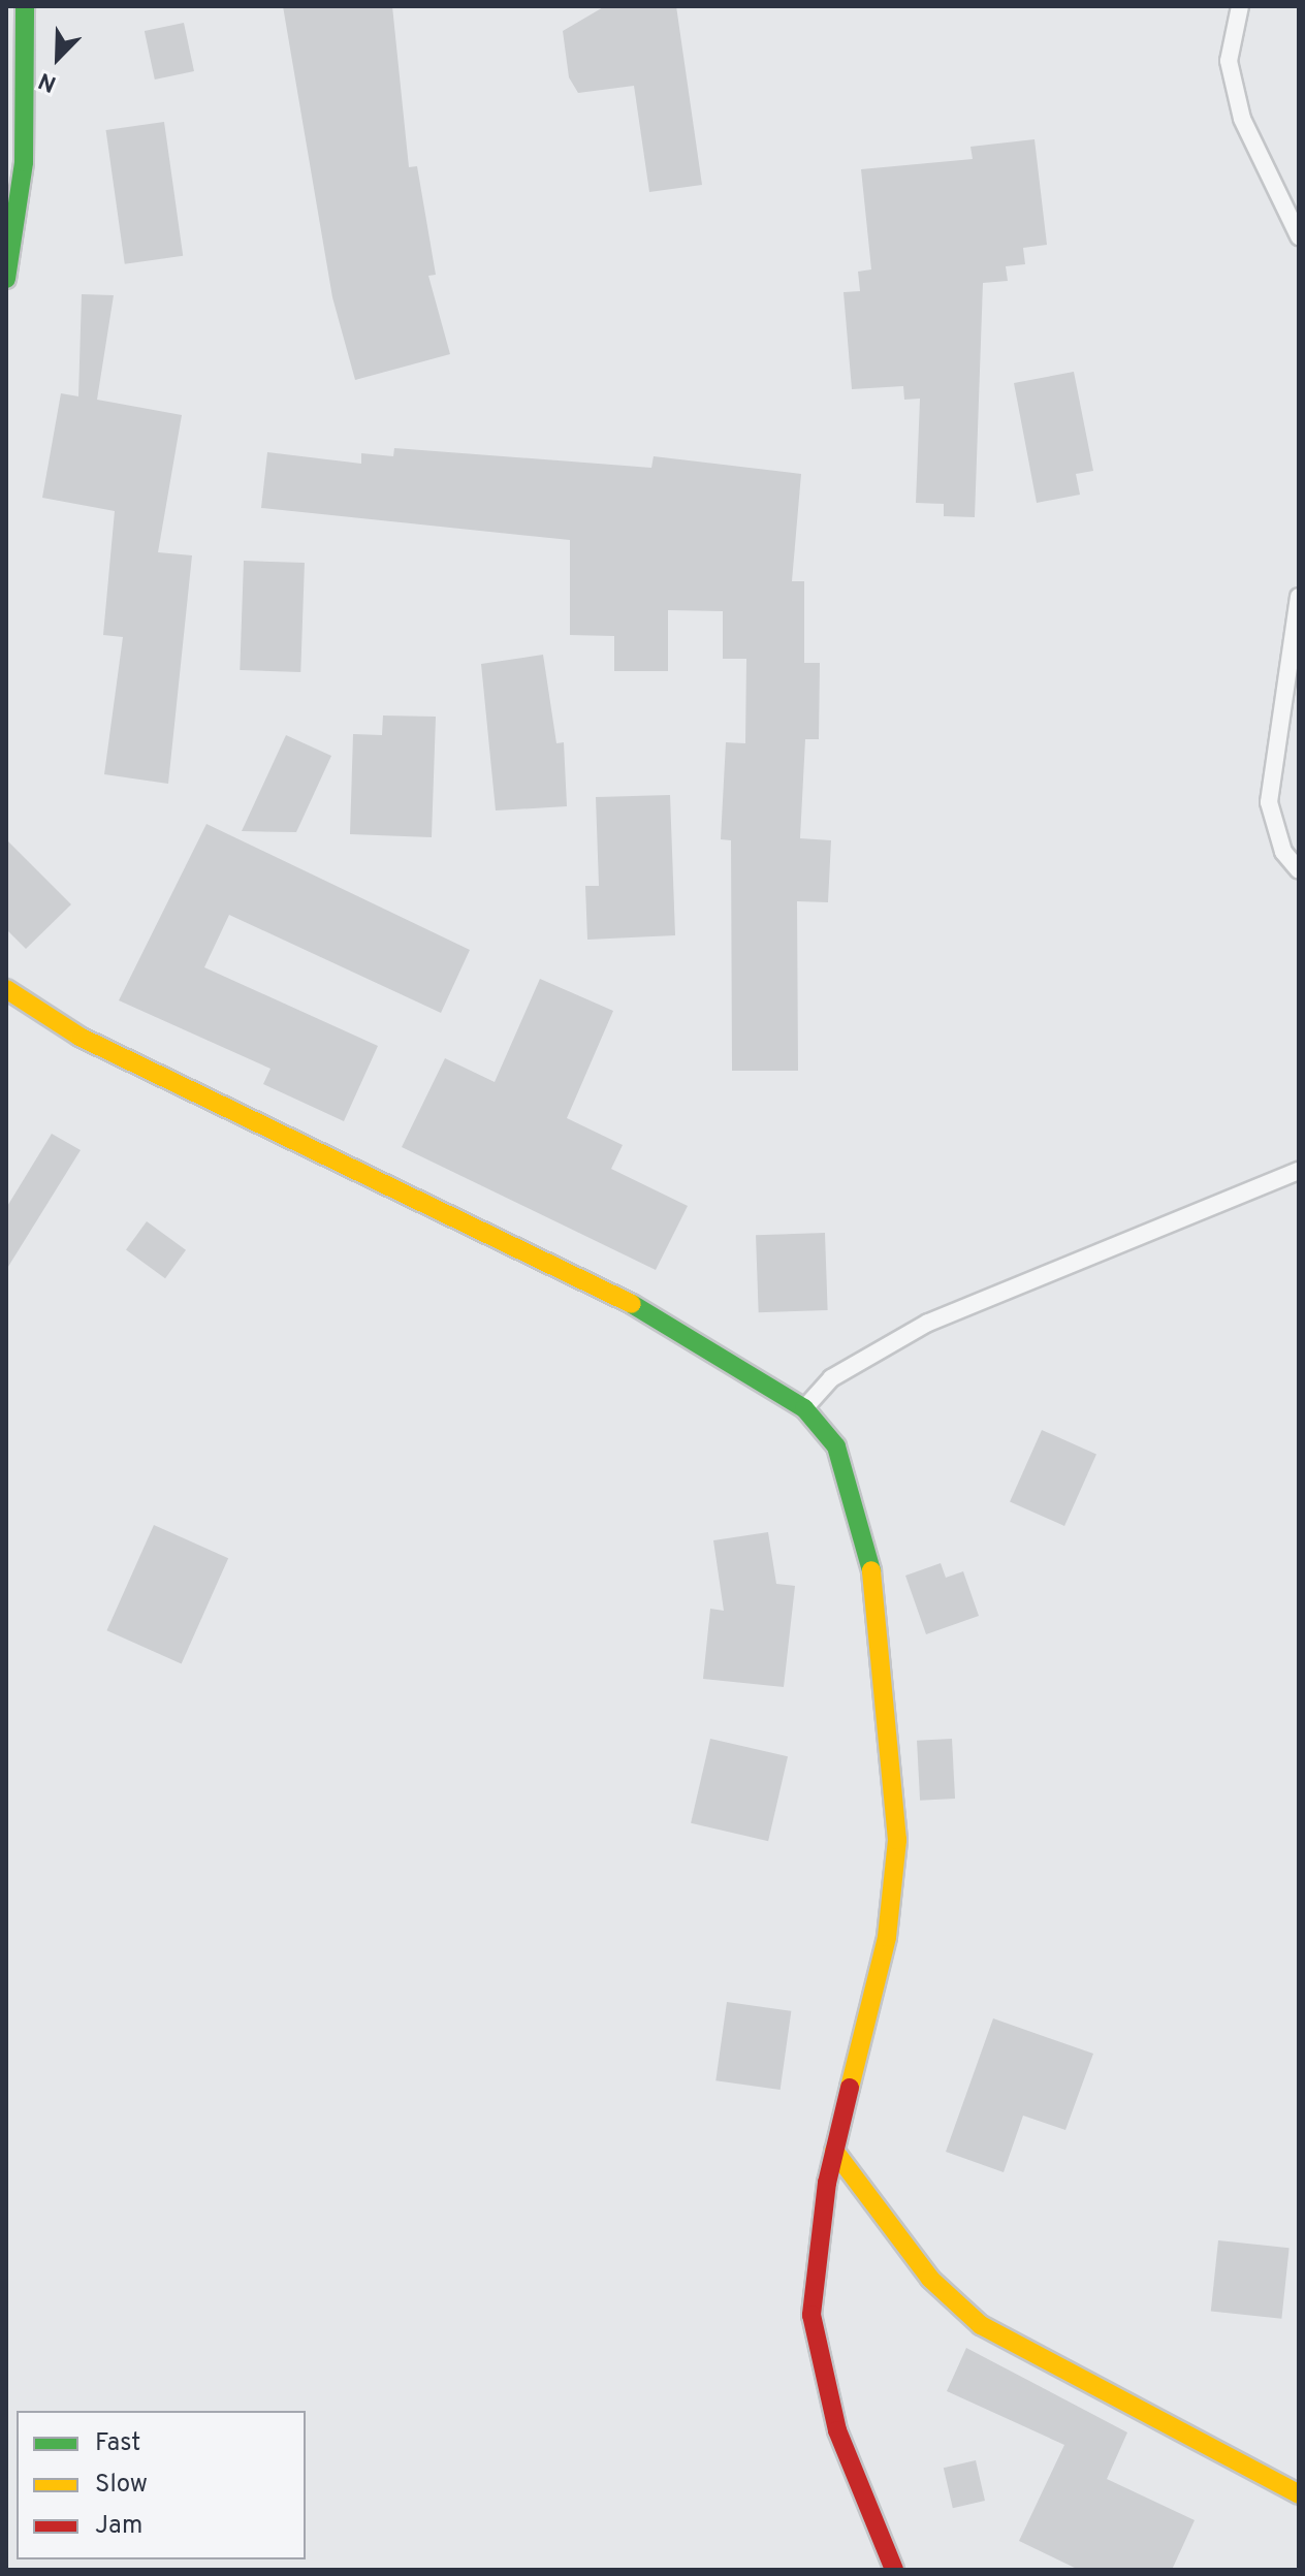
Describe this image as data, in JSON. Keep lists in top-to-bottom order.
{
  "legend": ["Fast", "Slow", "Jam"],
  "north": "bottom left"
}
